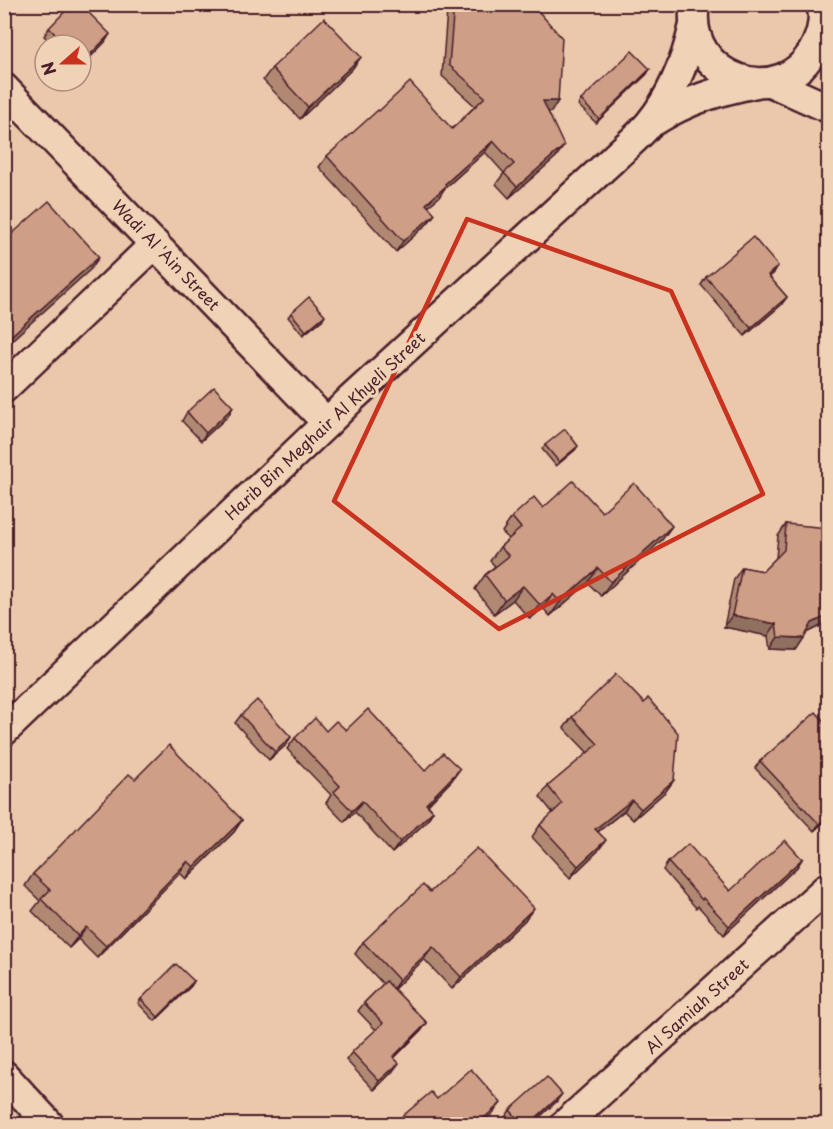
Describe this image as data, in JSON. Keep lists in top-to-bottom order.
{
  "streets": {
    "street": ["Wadi Al 'Ain Street", "Harib Bin Meghair Al Khyeli Street", "Al Samiah Street"]
  },
  "crossings": [
    ["Wadi Al 'Ain Street", "Harib Bin Meghair Al Khyeli Street"]
  ],
  "north": "left"
}
